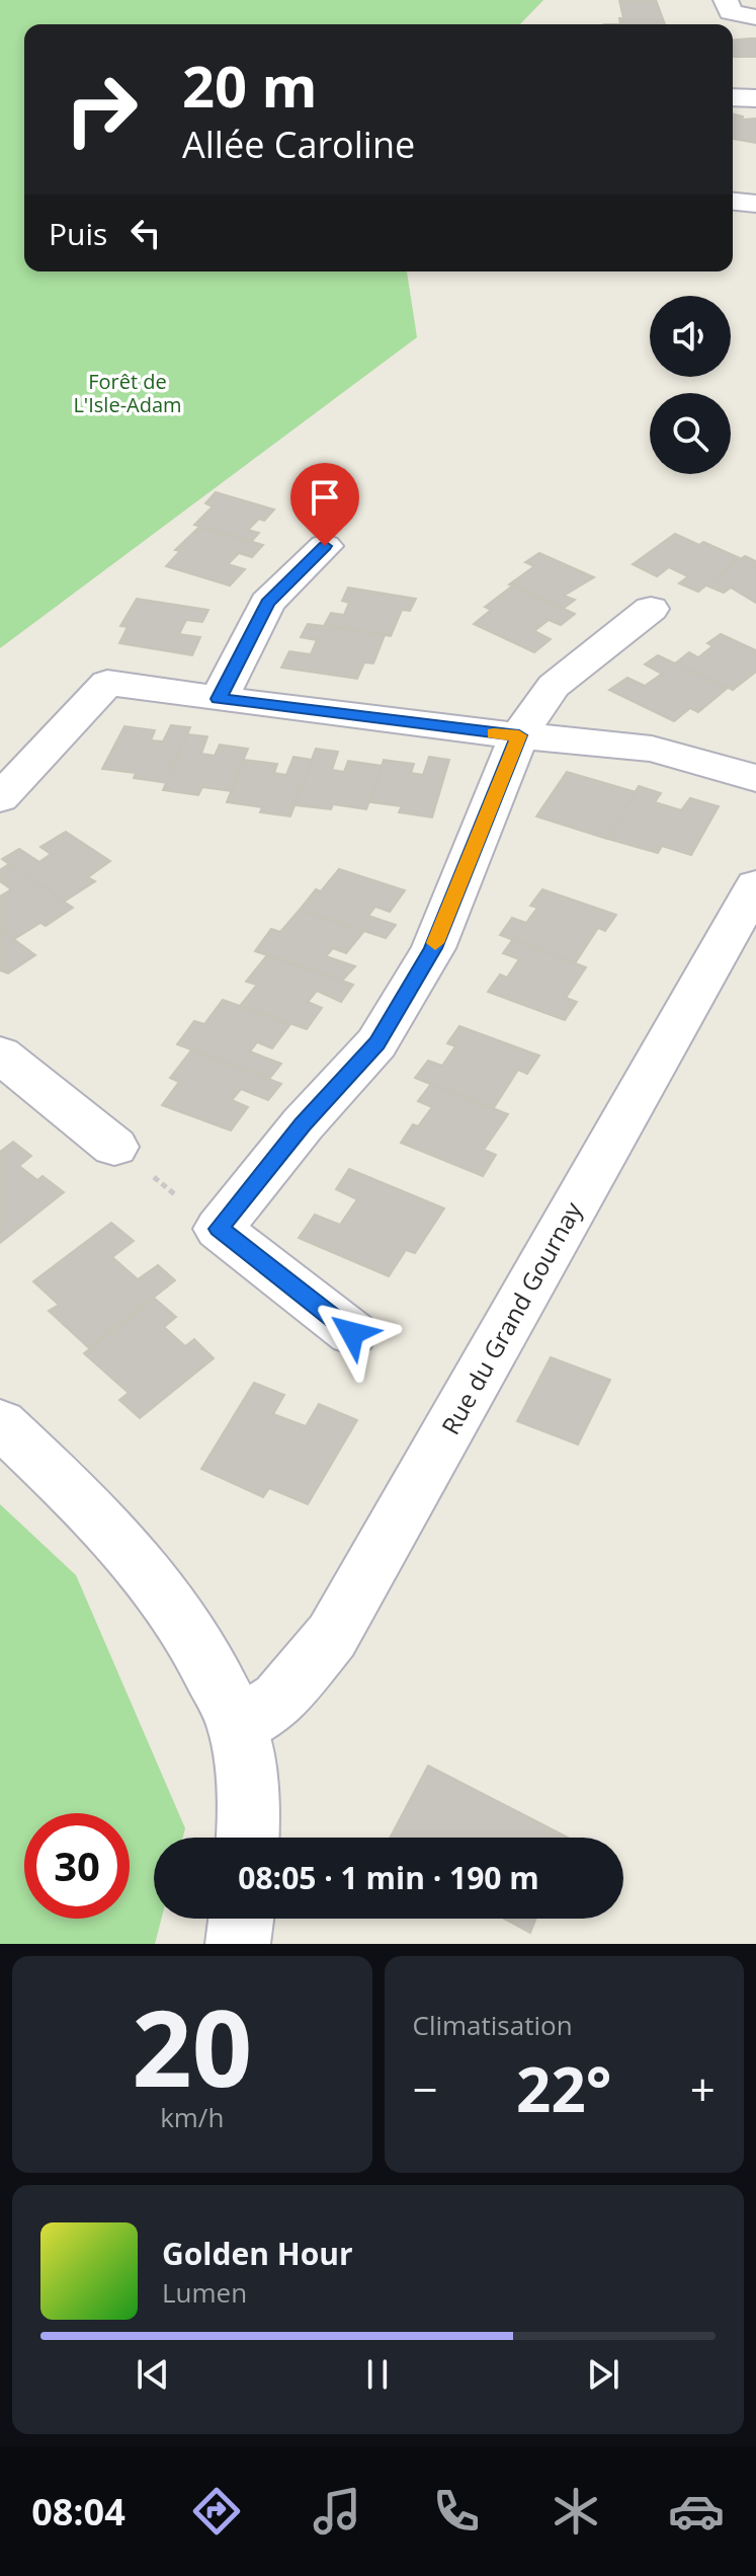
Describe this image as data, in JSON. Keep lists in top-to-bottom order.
{
  "streets": {
    "street": ["Rue du Grand Gournay"]
  },
  "parks": ["Forêt de L'Isle-Adam"],
  "page": {
    "turn": ["20 m", "Allée Caroline"],
    "then": "Puis",
    "limit": "30",
    "trip": "08:05 · 1 min · 190 m",
    "tile": [
      ["20", "km/h"],
      "Climatisation"
    ],
    "heat": ["−", "22°", "+"],
    "song": ["Golden Hour", "Lumen"],
    "tabs": "08:04"
  }
}
